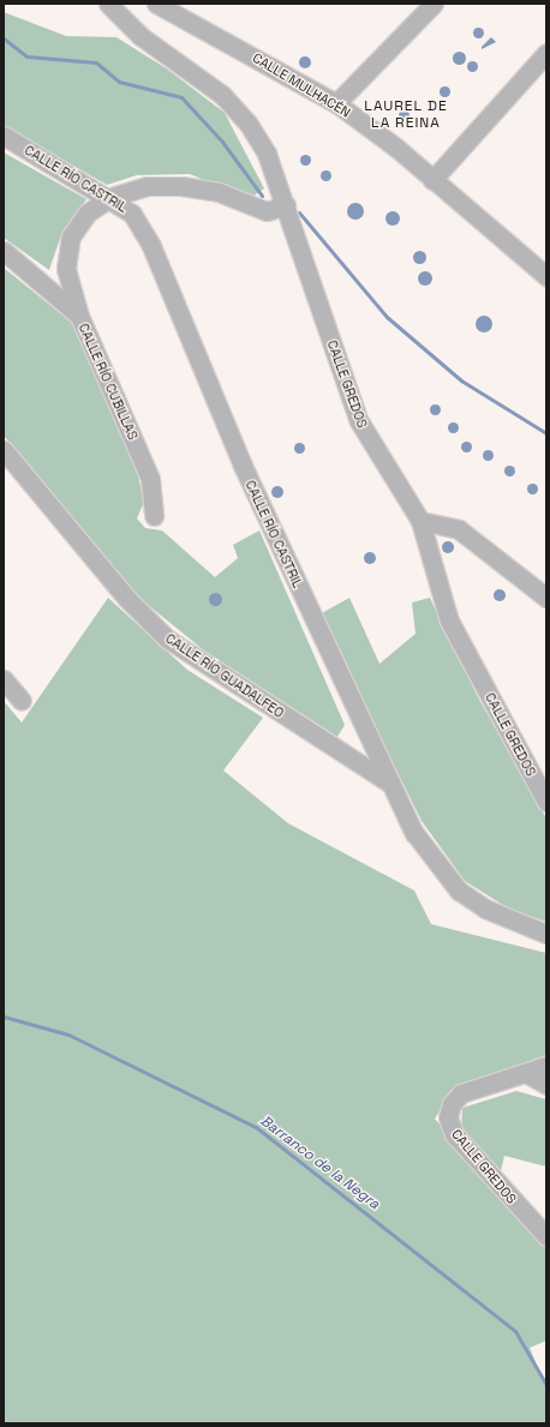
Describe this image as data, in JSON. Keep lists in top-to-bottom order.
{
  "streets": {
    "street": [
      "CALLE MULHACÉN",
      "CALLE RÍO CASTRIL",
      "CALLE RÍO CUBILLAS",
      "CALLE GREDOS",
      "CALLE RÍO GUADALFEO"
    ]
  },
  "crossings": [
    ["CALLE RÍO CASTRIL", "CALLE RÍO GUADALFEO"]
  ],
  "districts": ["LAUREL DE LA REINA"],
  "water": ["Barranco de la Negra"]
}
